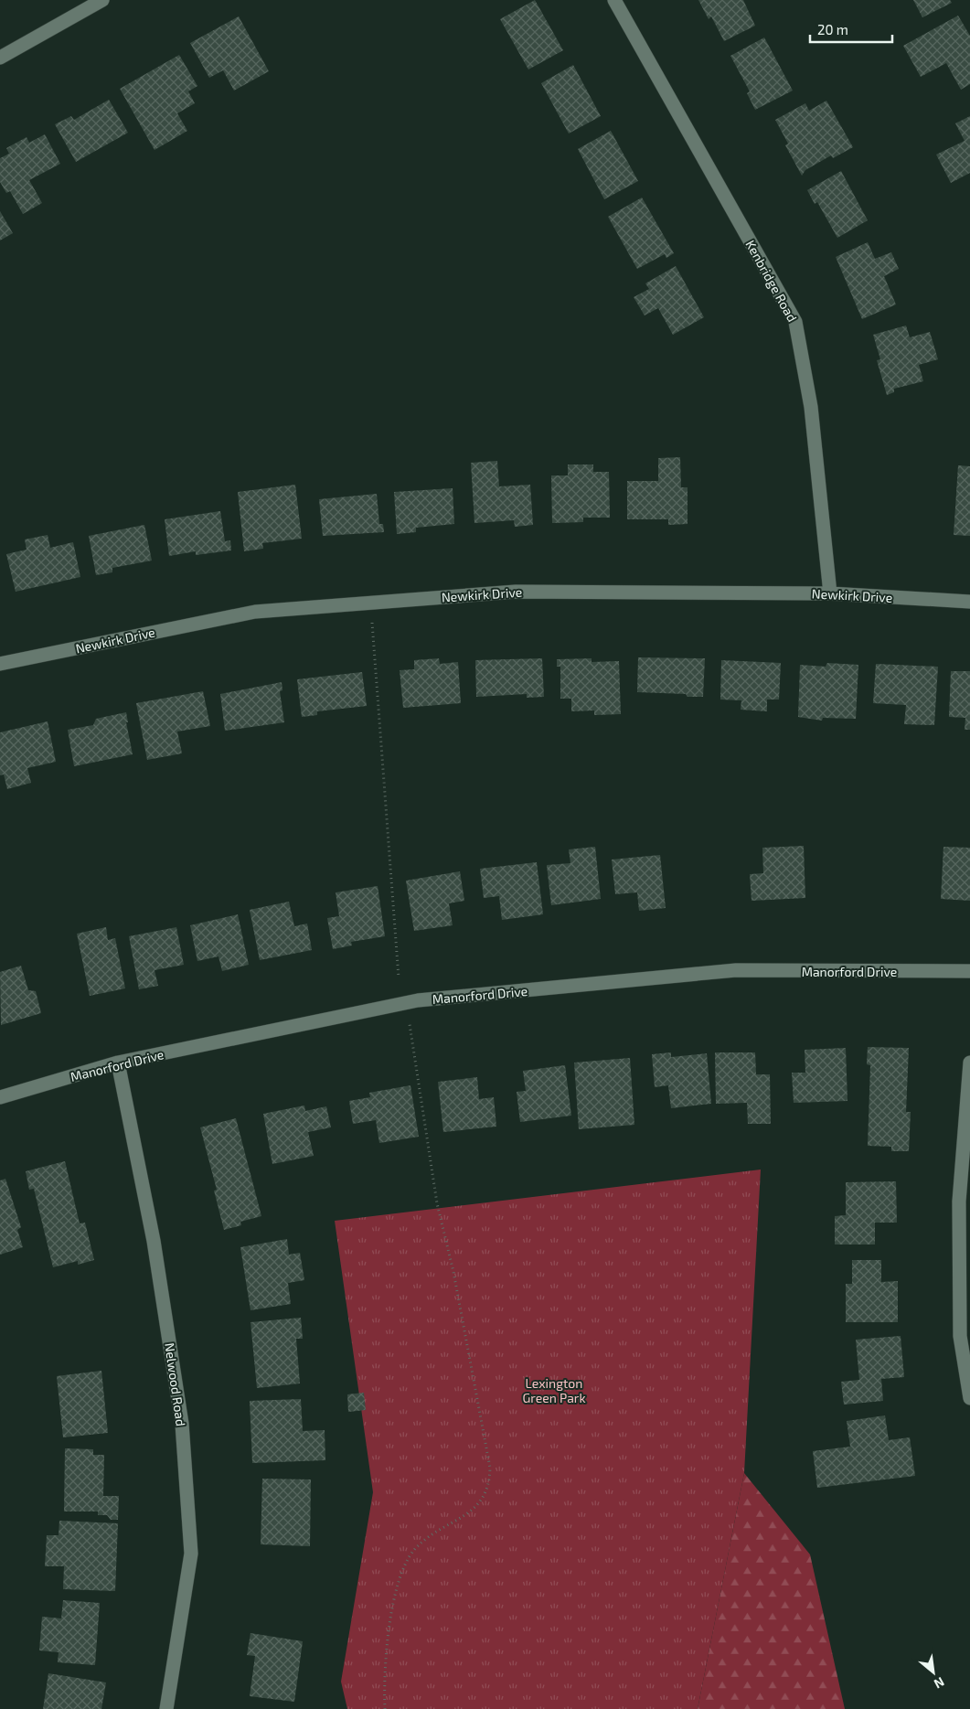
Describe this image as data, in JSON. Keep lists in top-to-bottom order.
{
  "streets": {
    "street": [
      "Kenbridge Road",
      "Newkirk Drive",
      "Manorford Drive",
      "Nelwood Road"
    ]
  },
  "crossings": [
    ["Kenbridge Road", "Newkirk Drive"],
    ["Manorford Drive", "Nelwood Road"]
  ],
  "parks": ["Lexington Green Park"],
  "scale_bar": "20 m",
  "north": "bottom right"
}
